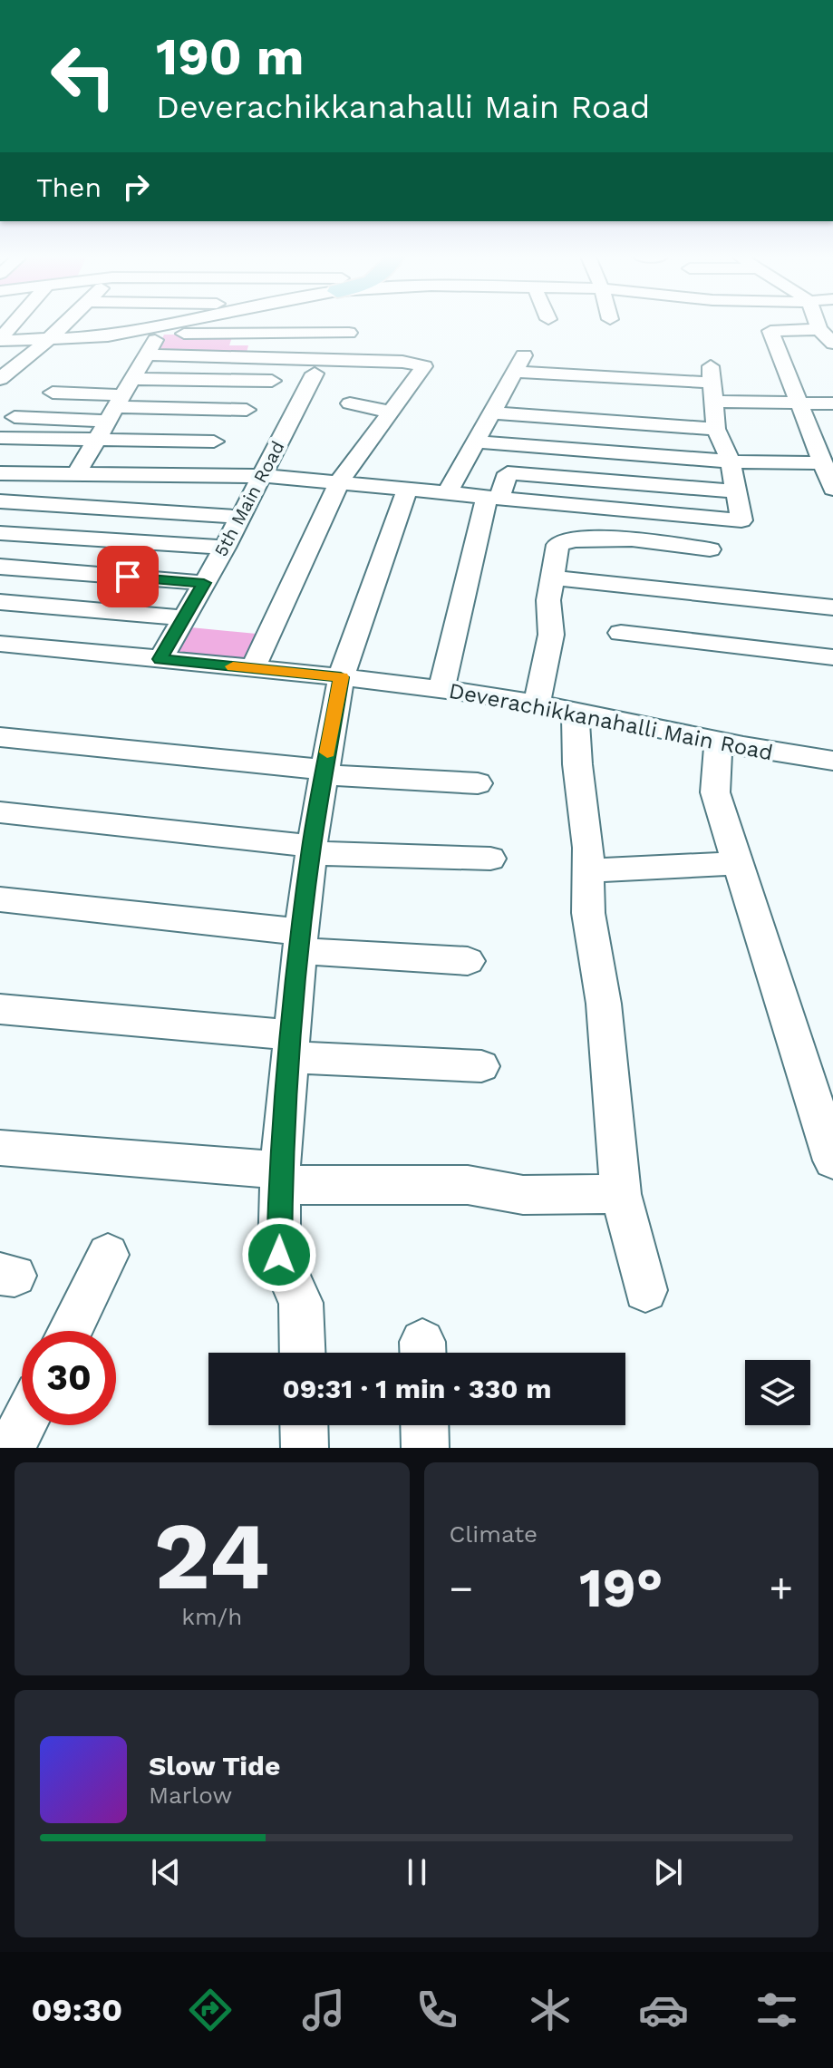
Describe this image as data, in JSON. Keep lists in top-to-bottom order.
{
  "streets": {
    "street": ["5th Main Road", "Deverachikkanahalli Main Road"]
  },
  "crossings": [
    ["5th Main Road", "Deverachikkanahalli Main Road"]
  ],
  "page": {
    "turn": ["190 m", "Deverachikkanahalli Main Road"],
    "then": "Then",
    "limit": "30",
    "trip": "09:31 · 1 min · 330 m",
    "tile": [
      ["24", "km/h"],
      "Climate"
    ],
    "heat": ["−", "19°", "+"],
    "song": ["Slow Tide", "Marlow"],
    "tabs": "09:30"
  }
}
